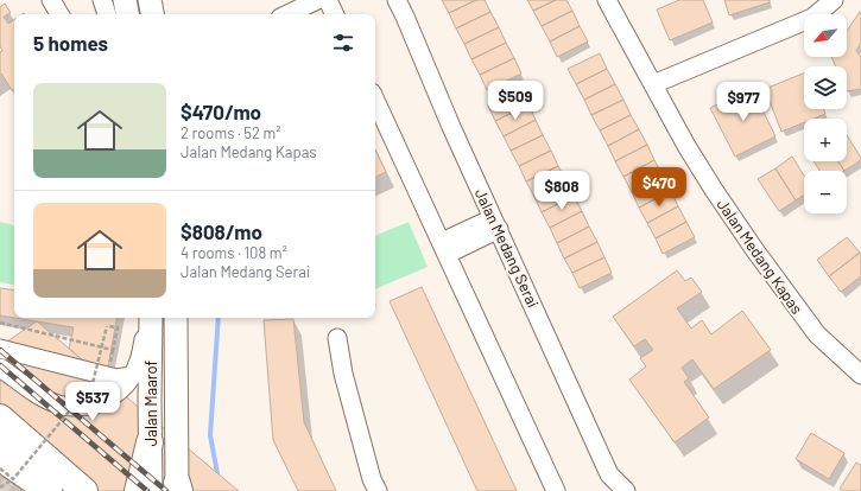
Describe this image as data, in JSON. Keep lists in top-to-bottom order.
{
  "streets": {
    "main road": ["Jalan Maarof"],
    "street": ["Jalan Medang Serai", "Jalan Medang Kapas"]
  },
  "north": "bottom left",
  "page": {
    "map_buttons": ["+", "−"],
    "heading": "5 homes",
    "list": [
      {
        "name": "$470/mo",
        "note": "2 rooms · 52 m² · Jalan Medang Kapas"
      },
      {
        "name": "$808/mo",
        "note": "4 rooms · 108 m² · Jalan Medang Serai"
      }
    ],
    "price": [
      "$509",
      "$977",
      "$470",
      "$808",
      "$537"
    ]
  }
}
